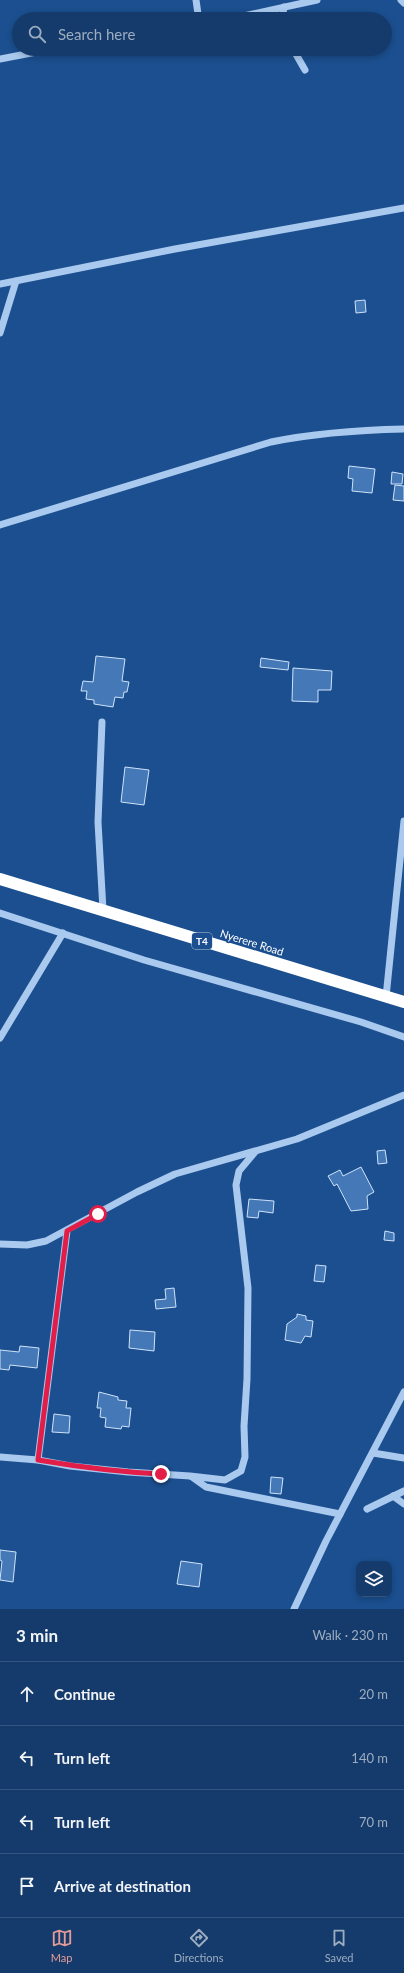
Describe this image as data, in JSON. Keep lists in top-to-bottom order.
{
  "streets": {
    "highway": ["T4", "Nyerere Road"]
  },
  "page": {
    "search": "Search here",
    "heading": ["3 min", "Walk · 230 m"],
    "list": [
      ["Continue", "20 m"],
      ["Turn left", "140 m"],
      ["Turn left", "70 m"],
      "Arrive at destination"
    ],
    "nav": ["Map", "Directions", "Saved"]
  }
}
